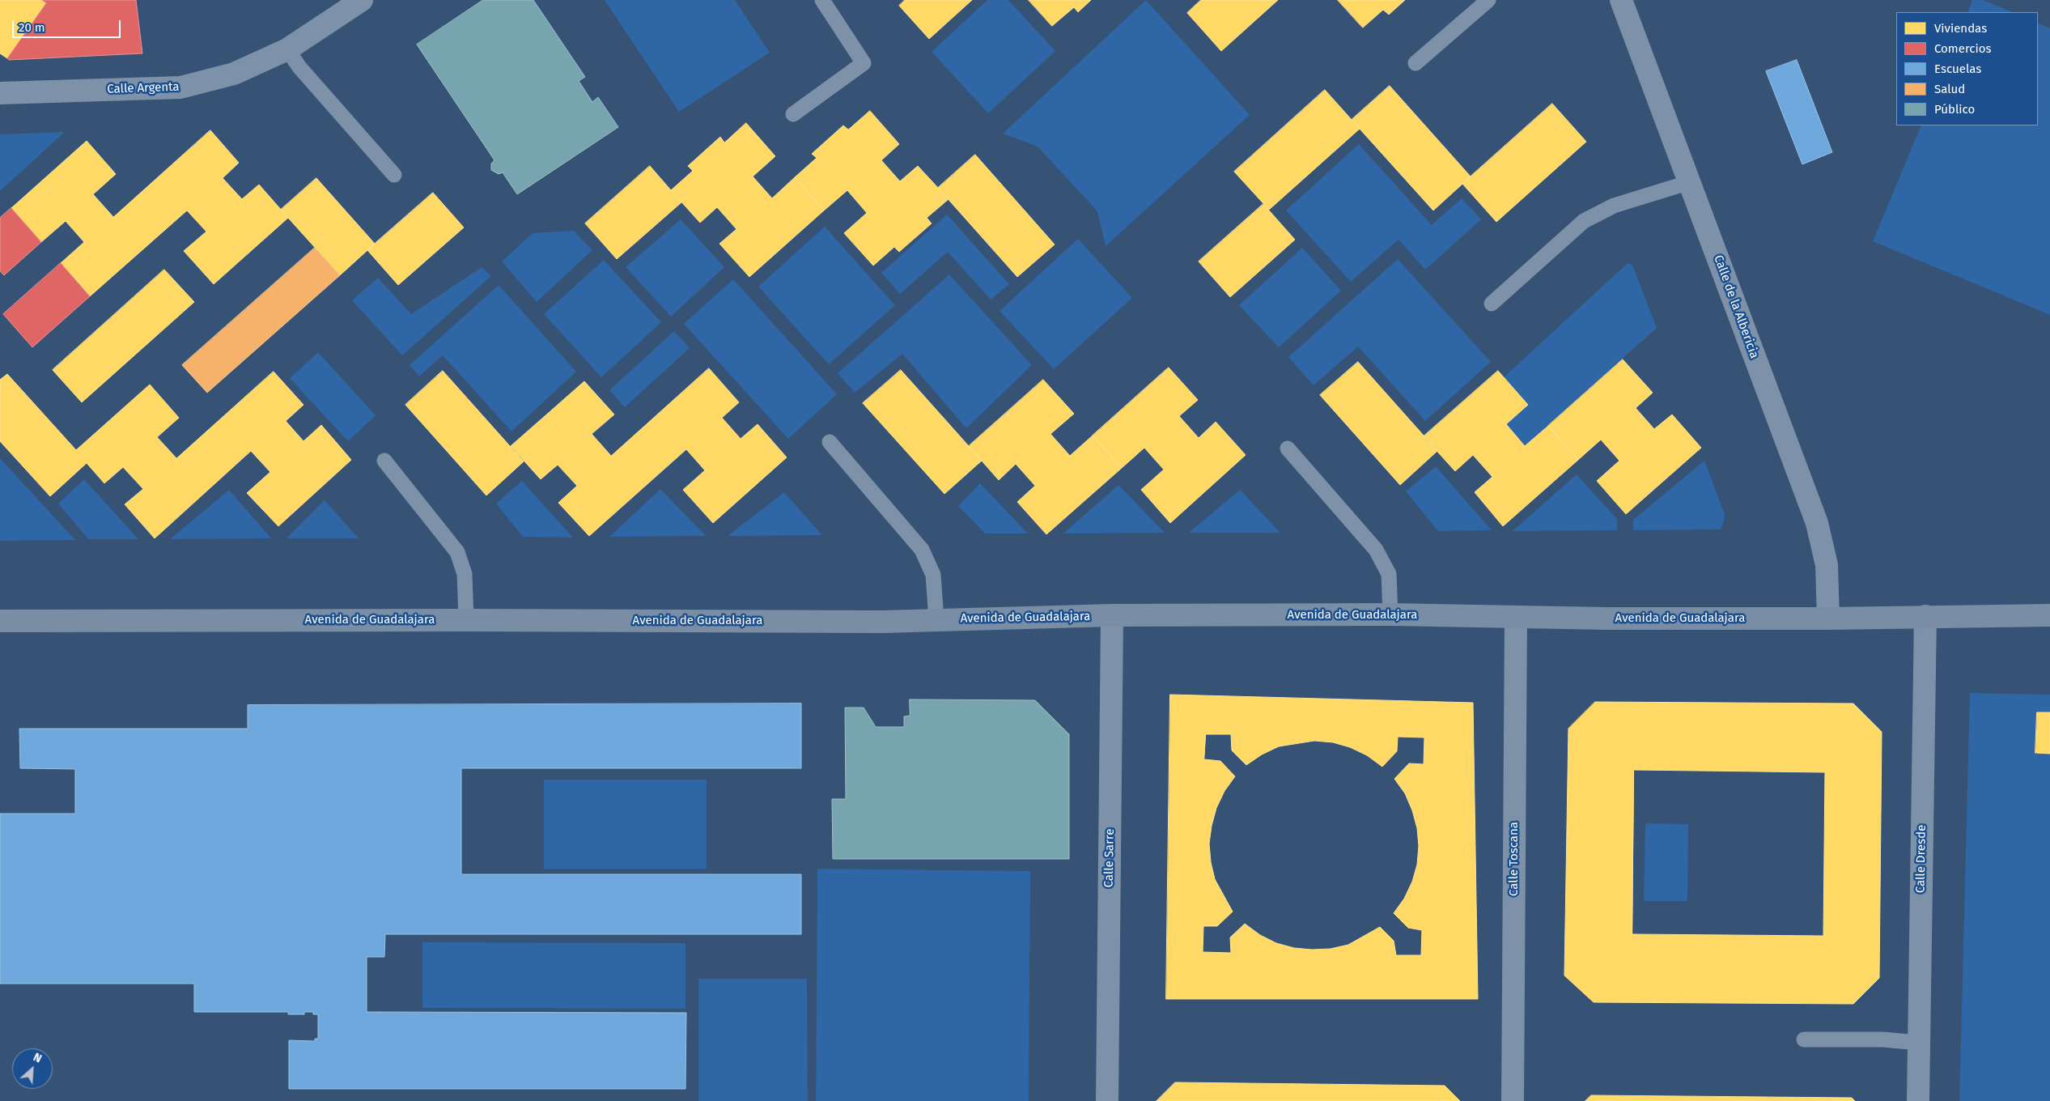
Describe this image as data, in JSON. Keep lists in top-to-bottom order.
{
  "streets": {
    "street": [
      "Calle Argenta",
      "Calle de la Albericia",
      "Avenida de Guadalajara",
      "Calle Sarre",
      "Calle Toscana",
      "Calle Dresde"
    ]
  },
  "crossings": [
    ["Calle de la Albericia", "Avenida de Guadalajara"],
    ["Avenida de Guadalajara", "Calle Sarre"],
    ["Avenida de Guadalajara", "Calle Toscana"],
    ["Avenida de Guadalajara", "Calle Dresde"]
  ],
  "legend": [
    "Viviendas",
    "Comercios",
    "Escuelas",
    "Salud",
    "Público"
  ],
  "scale_bar": "20 m",
  "north": "top right"
}
